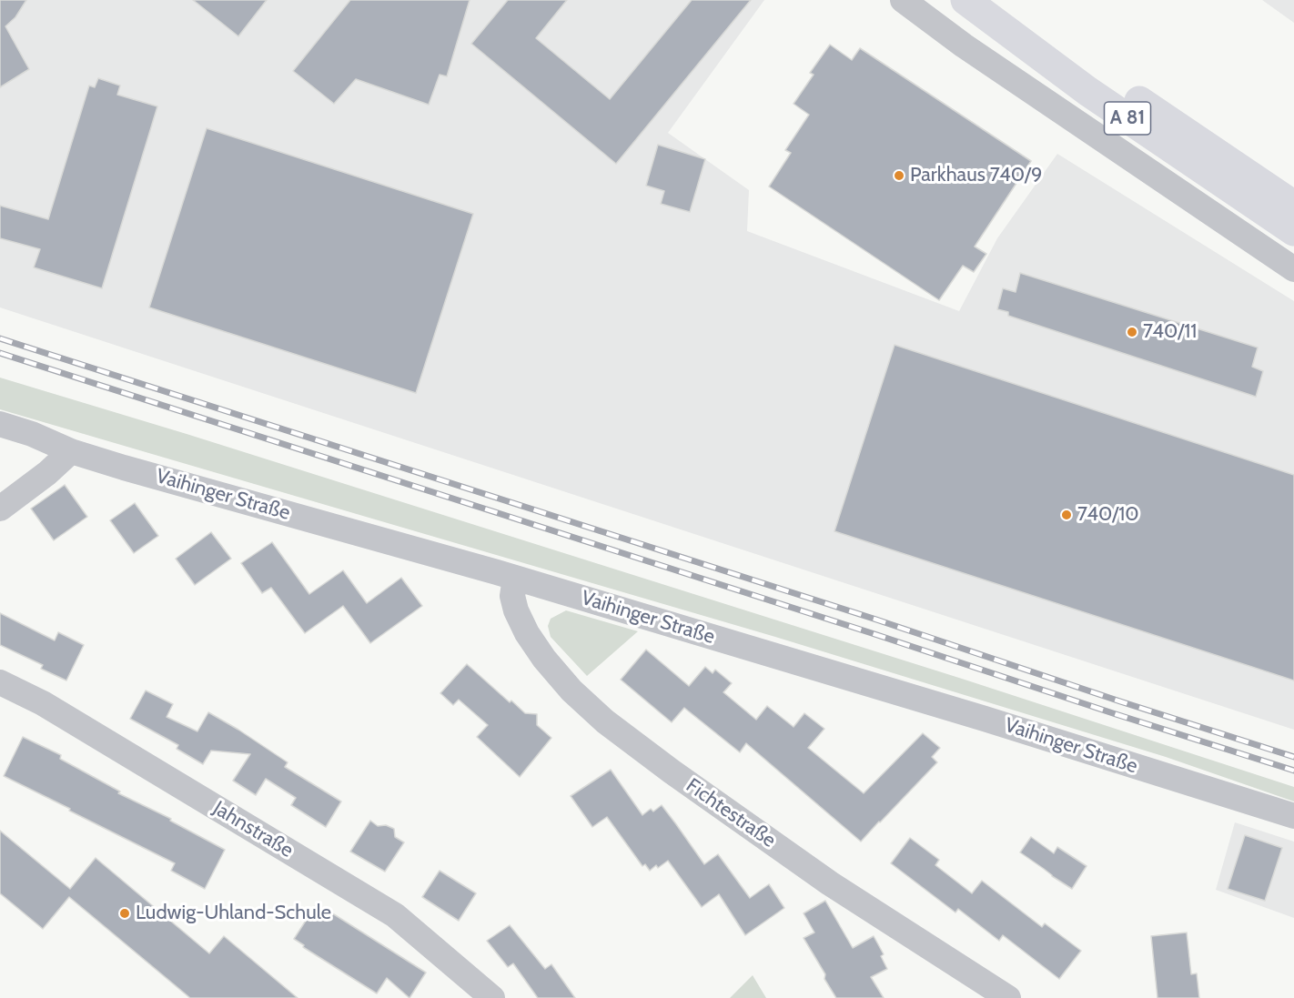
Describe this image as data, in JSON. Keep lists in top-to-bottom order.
{
  "streets": {
    "highway": ["A 81"],
    "street": ["Vaihinger Straße", "Fichtestraße", "Jahnstraße"]
  },
  "crossings": [
    ["Vaihinger Straße", "Fichtestraße"]
  ],
  "places": [
    "Parkhaus 740/9",
    "740/11",
    "740/10",
    "Ludwig-Uhland-Schule"
  ]
}
